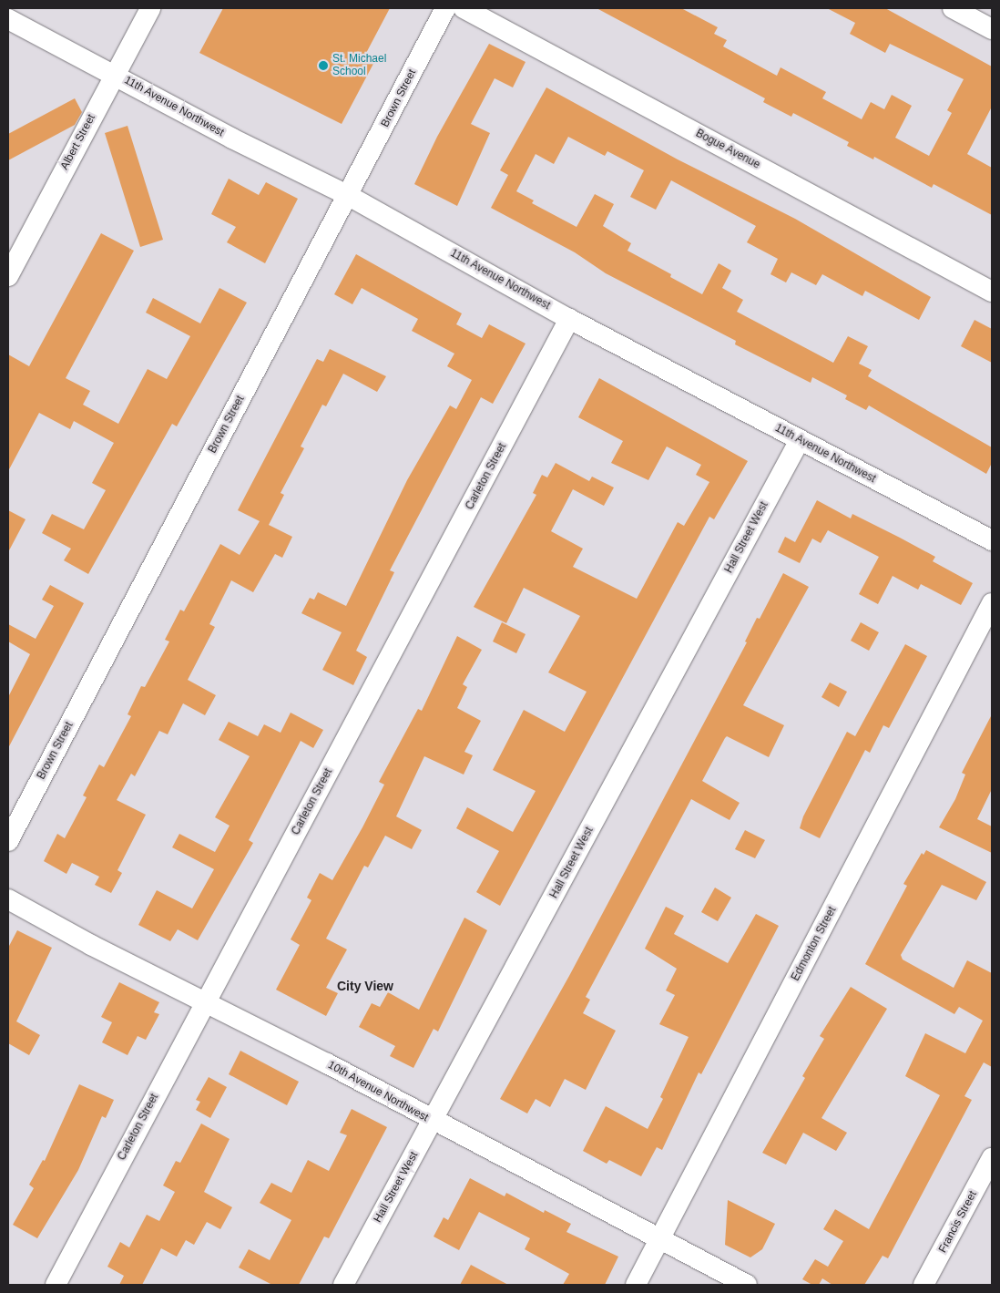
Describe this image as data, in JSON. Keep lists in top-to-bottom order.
{
  "streets": {
    "street": [
      "Brown Street",
      "11th Avenue Northwest",
      "Albert Street",
      "Bogue Avenue",
      "Carleton Street",
      "Hall Street West",
      "Edmonton Street",
      "10th Avenue Northwest",
      "Francis Street"
    ]
  },
  "crossings": [
    ["Brown Street", "11th Avenue Northwest"],
    ["11th Avenue Northwest", "Albert Street"],
    ["11th Avenue Northwest", "Carleton Street"],
    ["11th Avenue Northwest", "Hall Street West"],
    ["Carleton Street", "10th Avenue Northwest"],
    ["Hall Street West", "10th Avenue Northwest"],
    ["Edmonton Street", "10th Avenue Northwest"]
  ],
  "districts": ["City View"],
  "places": ["St. Michael School"]
}
